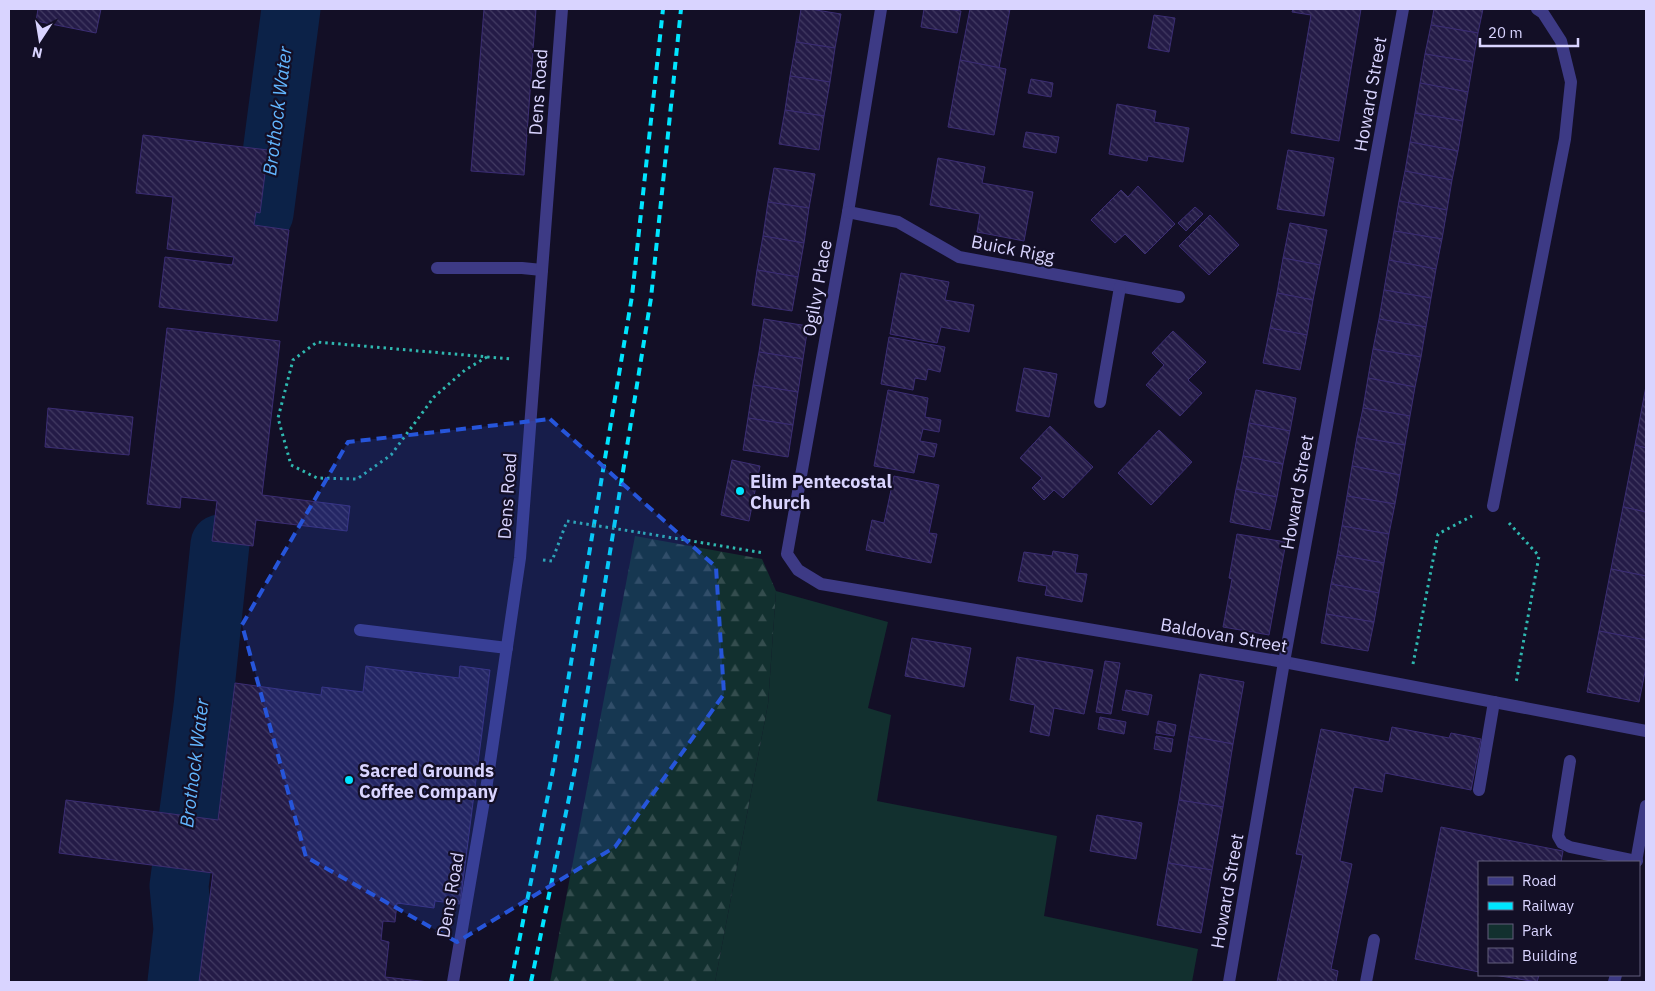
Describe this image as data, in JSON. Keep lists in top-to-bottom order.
{
  "streets": {
    "street": [
      "Dens Road",
      "Howard Street",
      "Buick Rigg",
      "Ogilvy Place",
      "Baldovan Street"
    ]
  },
  "crossings": [
    ["Howard Street", "Baldovan Street"],
    ["Buick Rigg", "Ogilvy Place"],
    ["Ogilvy Place", "Baldovan Street"]
  ],
  "water": ["Brothock Water"],
  "places": ["Elim Pentecostal Church", "Sacred Grounds Coffee Company"],
  "legend": [
    "Road",
    "Railway",
    "Park",
    "Building"
  ],
  "scale_bar": "20 m",
  "north": "bottom"
}
